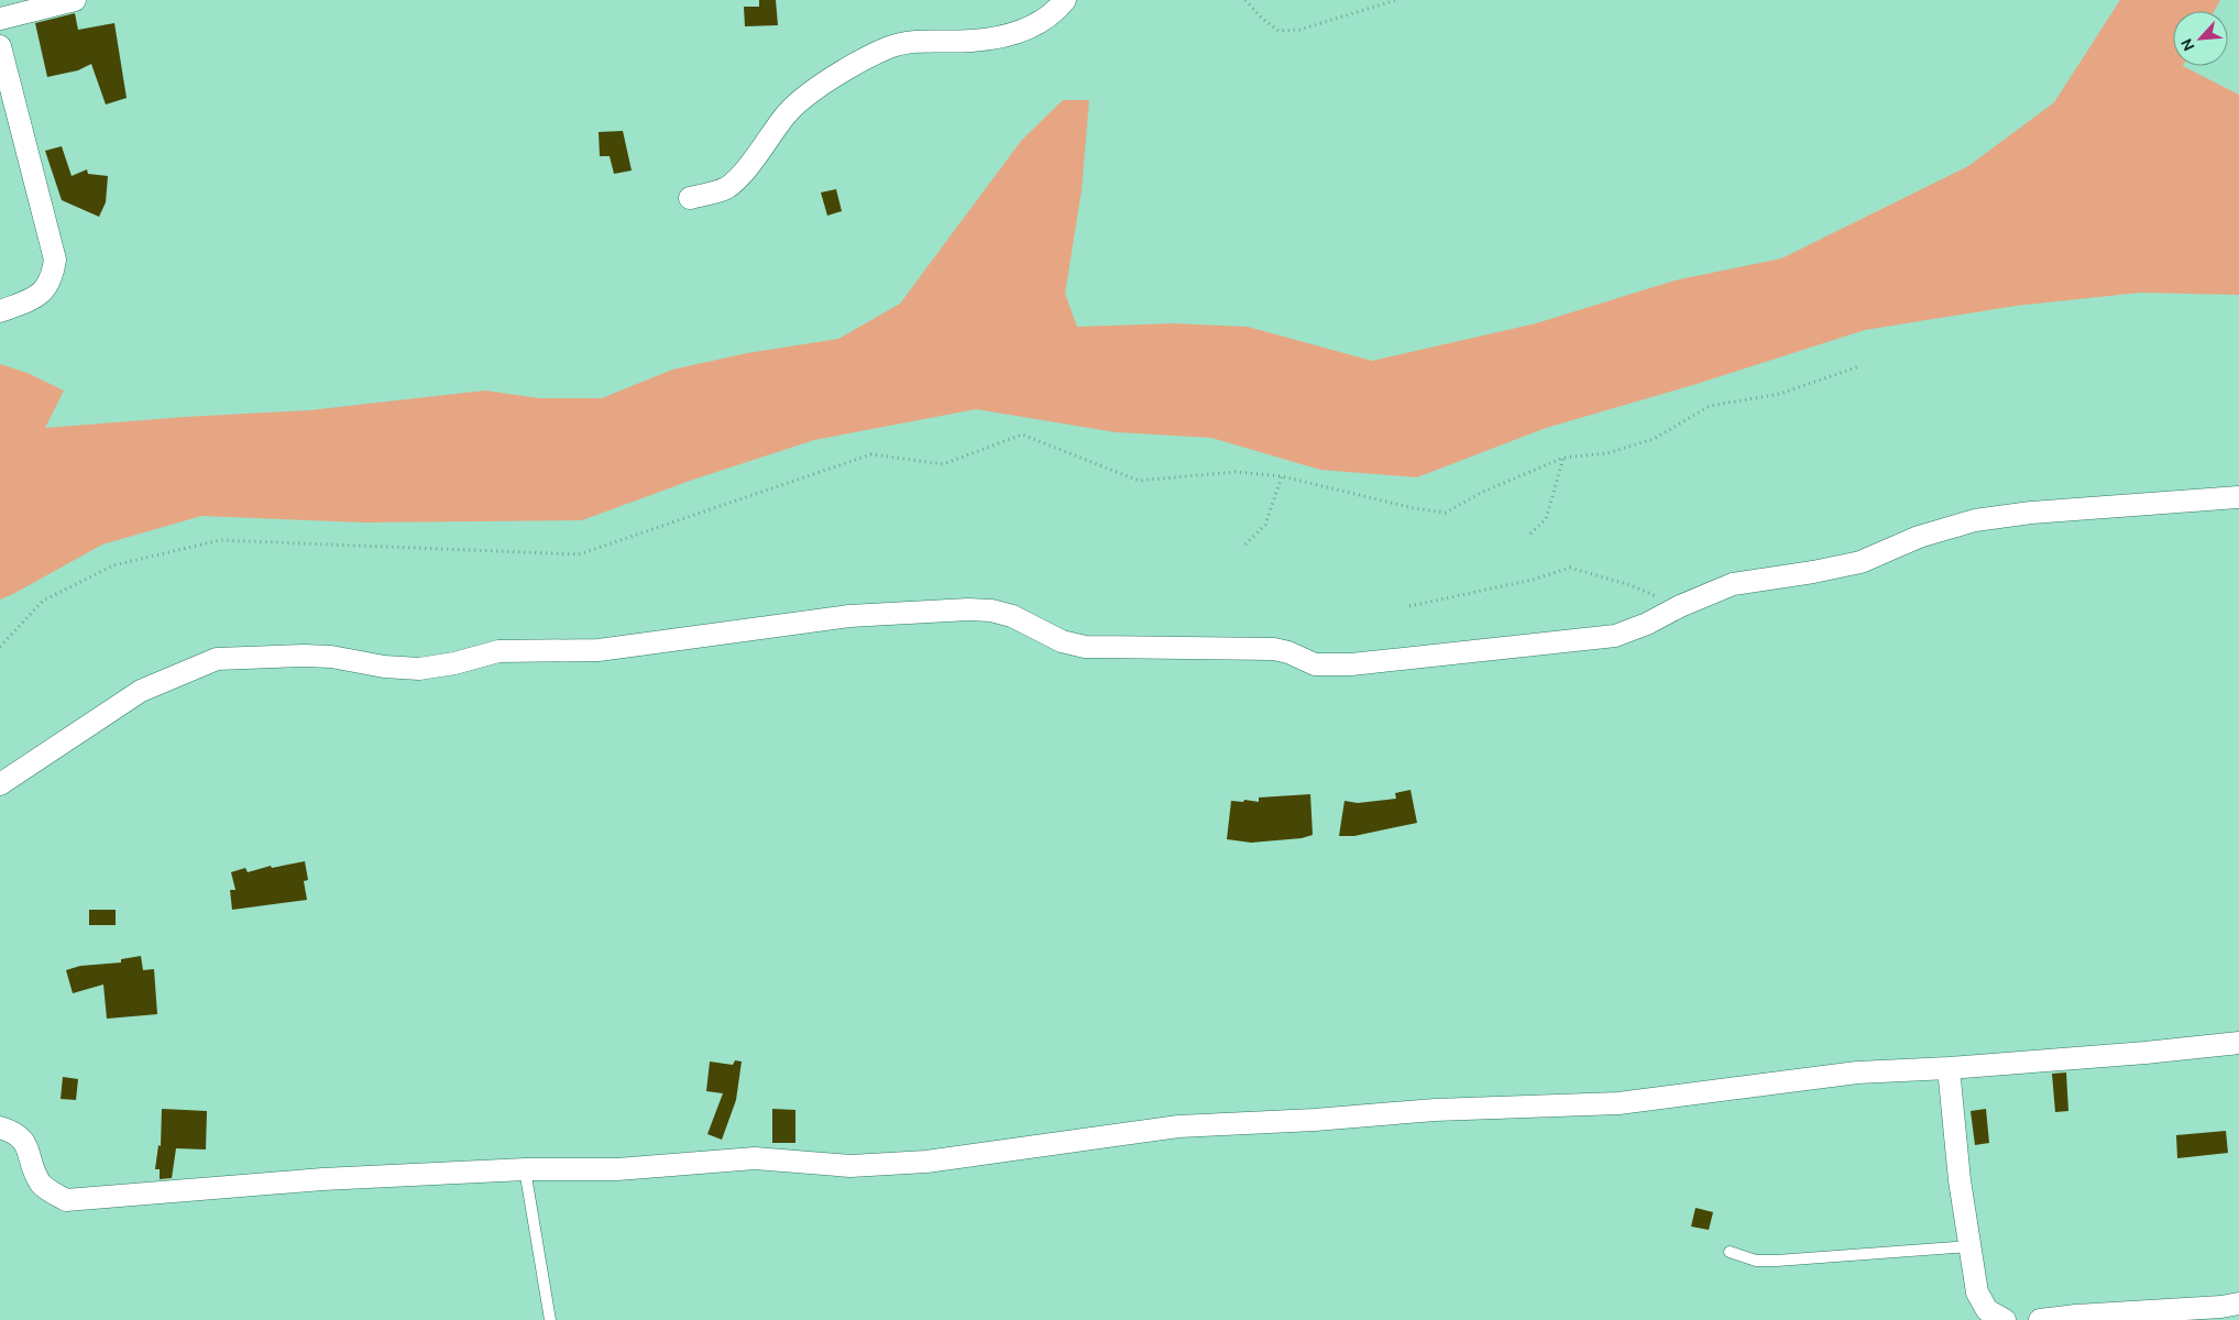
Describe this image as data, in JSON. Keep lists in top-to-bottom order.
{
  "north": "bottom left"
}
